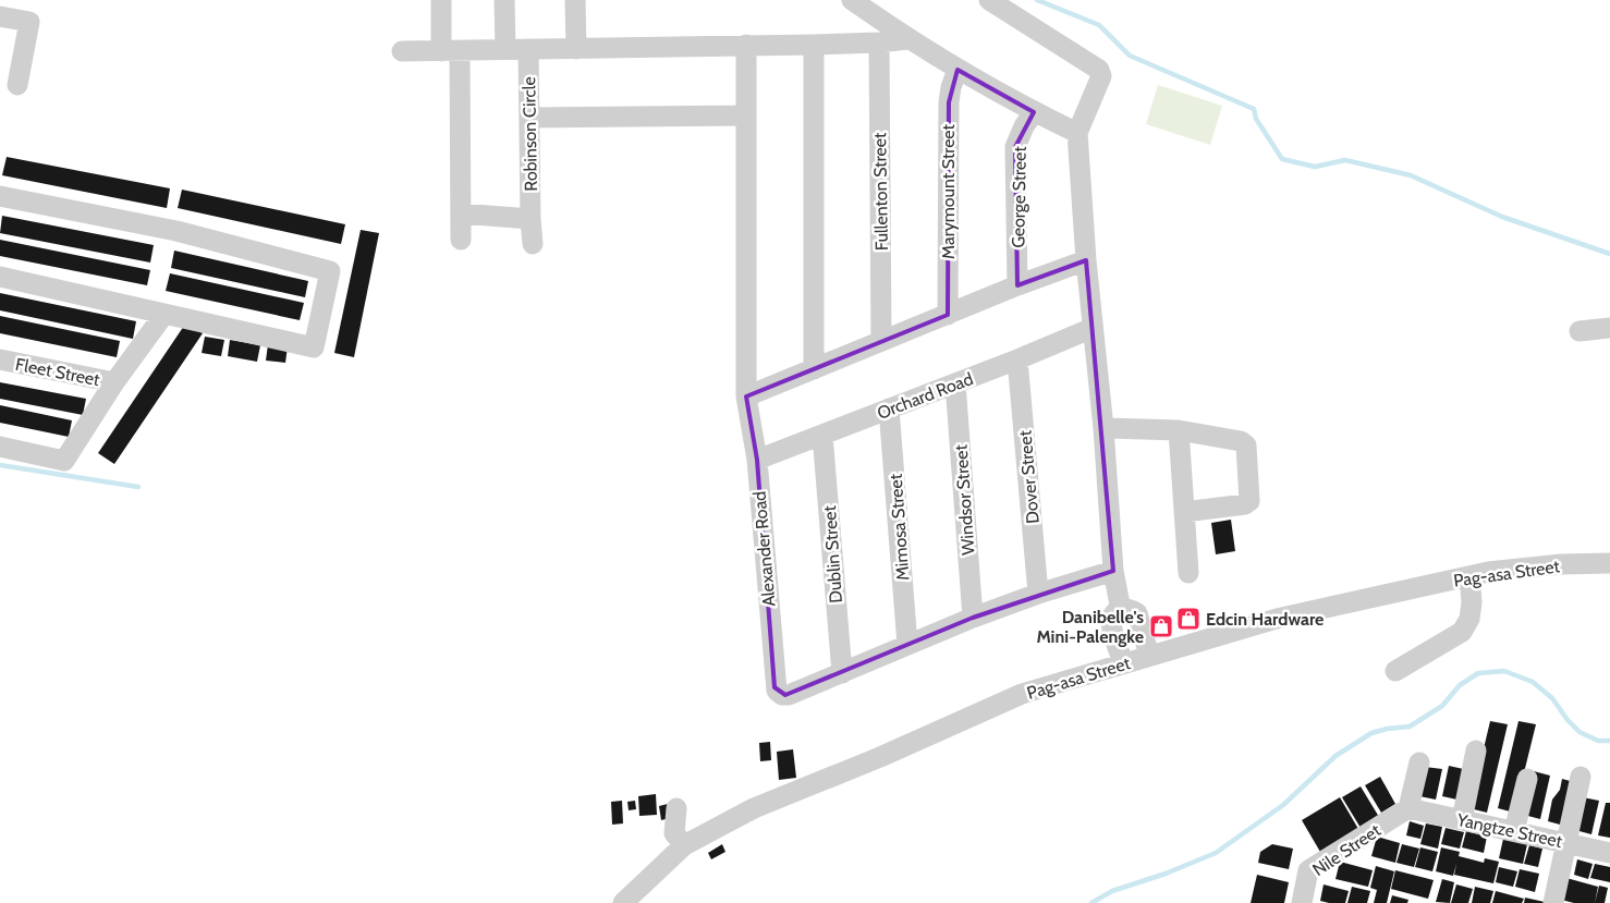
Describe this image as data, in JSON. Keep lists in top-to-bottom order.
{
  "streets": {
    "street": [
      "Robinson Circle",
      "Fullenton Street",
      "Marymount Street",
      "George Street",
      "Fleet Street",
      "Orchard Road",
      "Dover Street",
      "Windsor Street",
      "Mimosa Street",
      "Alexander Road",
      "Dublin Street",
      "Pag-asa Street",
      "Yangtze Street",
      "Nile Street"
    ]
  },
  "crossings": [
    ["Orchard Road", "Dover Street"],
    ["Orchard Road", "Windsor Street"],
    ["Orchard Road", "Mimosa Street"],
    ["Orchard Road", "Alexander Road"],
    ["Orchard Road", "Dublin Street"],
    ["Dover Street", "Alexander Road"],
    ["Windsor Street", "Alexander Road"],
    ["Mimosa Street", "Alexander Road"],
    ["Alexander Road", "Dublin Street"],
    ["Yangtze Street", "Nile Street"]
  ],
  "places": {
    "shop": ["Edcin Hardware", "Danibelle's Mini-Palengke"]
  }
}
